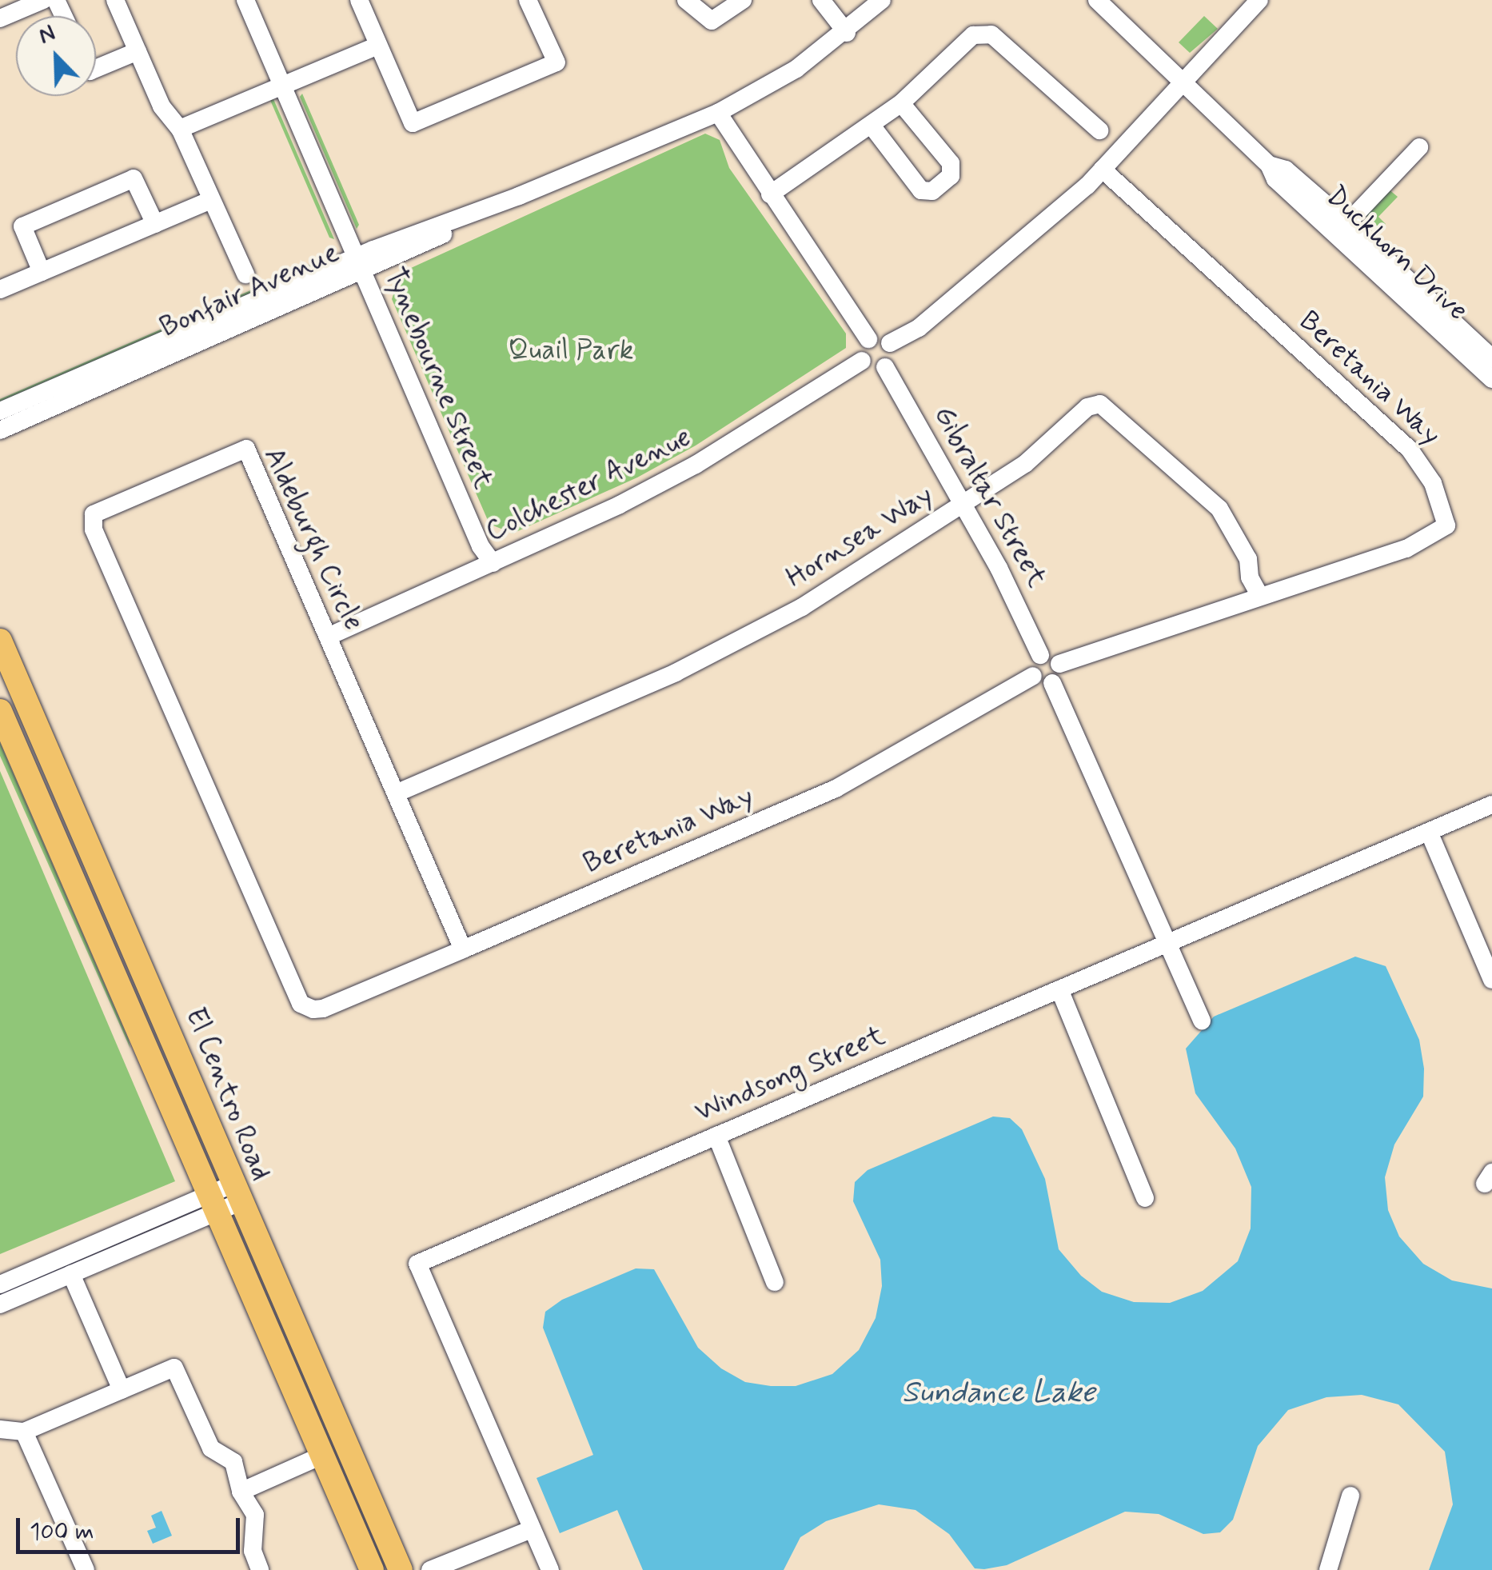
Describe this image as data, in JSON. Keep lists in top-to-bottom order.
{
  "streets": {
    "main road": ["El Centro Road"],
    "street": [
      "Duckhorn Drive",
      "Bonfair Avenue",
      "Tynebourne Street",
      "Beretania Way",
      "Colchester Avenue",
      "Gibraltar Street",
      "Hornsea Way",
      "Aldeburgh Circle",
      "Windsong Street"
    ]
  },
  "crossings": [
    ["Bonfair Avenue", "Tynebourne Street"],
    ["Tynebourne Street", "Colchester Avenue"],
    ["Beretania Way", "Gibraltar Street"],
    ["Beretania Way", "Hornsea Way"],
    ["Beretania Way", "Aldeburgh Circle"],
    ["Colchester Avenue", "Gibraltar Street"],
    ["Colchester Avenue", "Aldeburgh Circle"],
    ["Gibraltar Street", "Hornsea Way"],
    ["Hornsea Way", "Aldeburgh Circle"]
  ],
  "water": ["Sundance Lake"],
  "parks": ["Quail Park"],
  "scale_bar": "100 m",
  "north": "top left"
}
